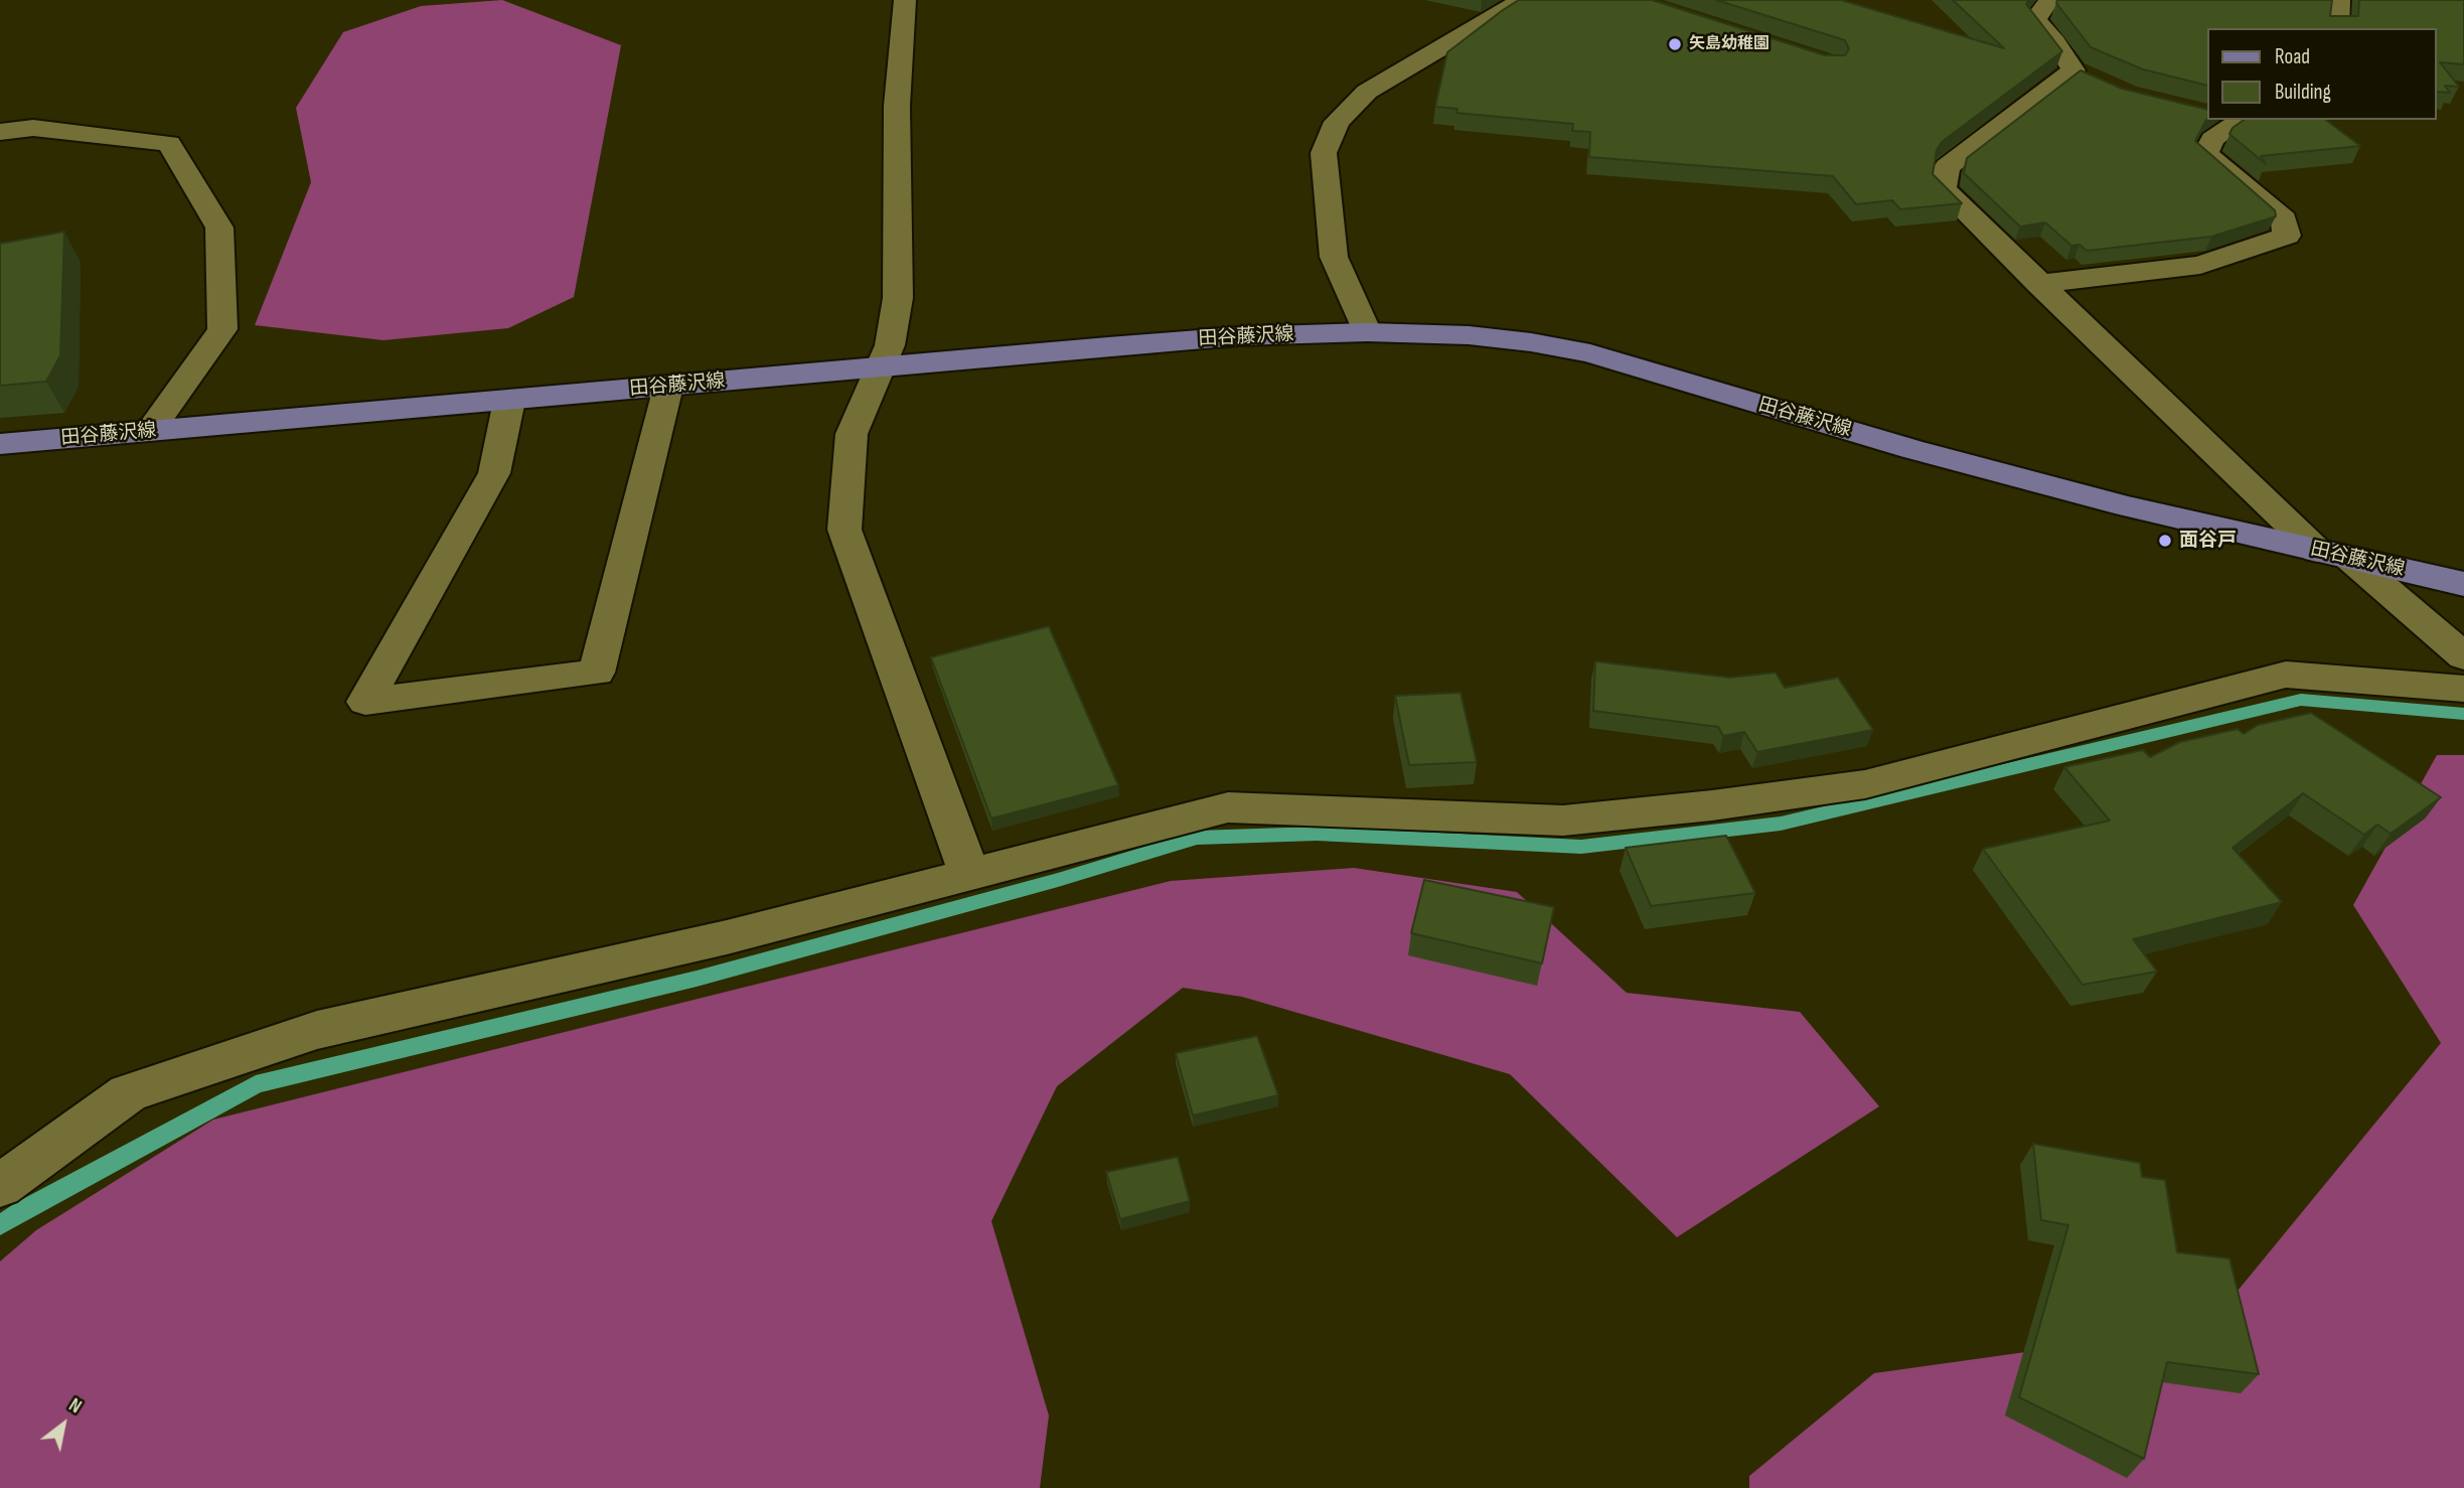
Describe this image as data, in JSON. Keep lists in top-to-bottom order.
{
  "streets": {
    "main road": ["田谷藤沢線"]
  },
  "places": ["矢島幼稚園", "面谷戸"],
  "legend": ["Road", "Building"],
  "north": "top right"
}
